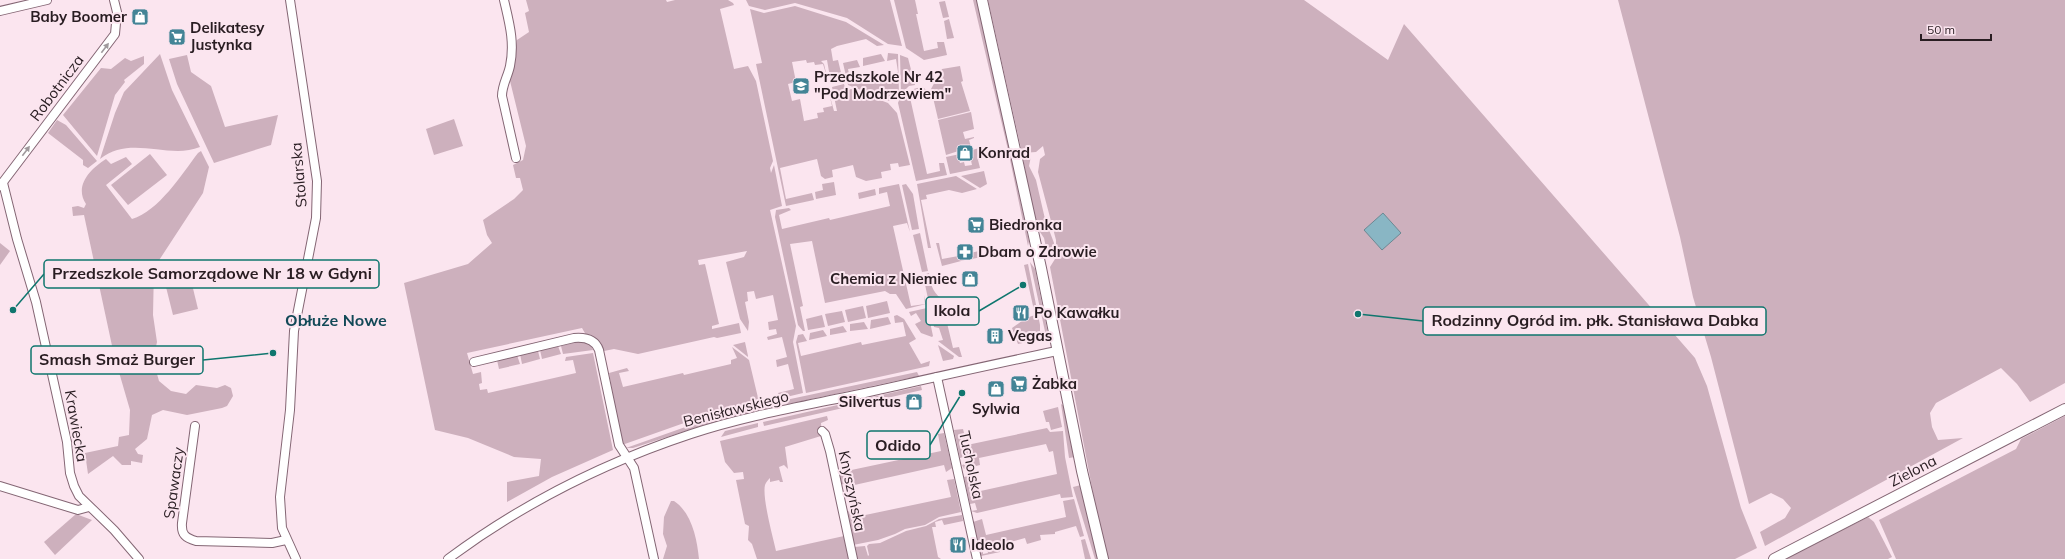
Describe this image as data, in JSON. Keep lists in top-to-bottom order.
{
  "streets": {
    "street": [
      "Robotnicza",
      "Stolarska",
      "Benisławskiego",
      "Krawiecka",
      "Tucholska",
      "Zielona",
      "Spawaczy",
      "Knyszyńska"
    ]
  },
  "crossings": [
    ["Robotnicza", "Krawiecka"],
    ["Stolarska", "Spawaczy"],
    ["Benisławskiego", "Tucholska"]
  ],
  "one_way": ["Robotnicza"],
  "districts": ["Obłuże Nowe"],
  "places": {
    "shop": [
      "Baby Boomer",
      "Konrad",
      "Chemia z Niemiec",
      "Sylwia",
      "Silvertus"
    ],
    "supermarket": ["Delikatesy Justynka", "Biedronka", "Żabka"],
    "school or university": ["Przedszkole Nr 42 \"Pod Modrzewiem\""],
    "pharmacy": ["Dbam o Zdrowie"],
    "other": [
      "Ikola",
      "Przedszkole Samorządowe Nr 18 w Gdyni",
      "Rodzinny Ogród im. płk. Stanisława Dabka",
      "Smash Smaż Burger",
      "Odido"
    ],
    "restaurant": ["Po Kawałku", "Ideolo"],
    "building": ["Vegas"]
  },
  "scale_bar": "50 m"
}
